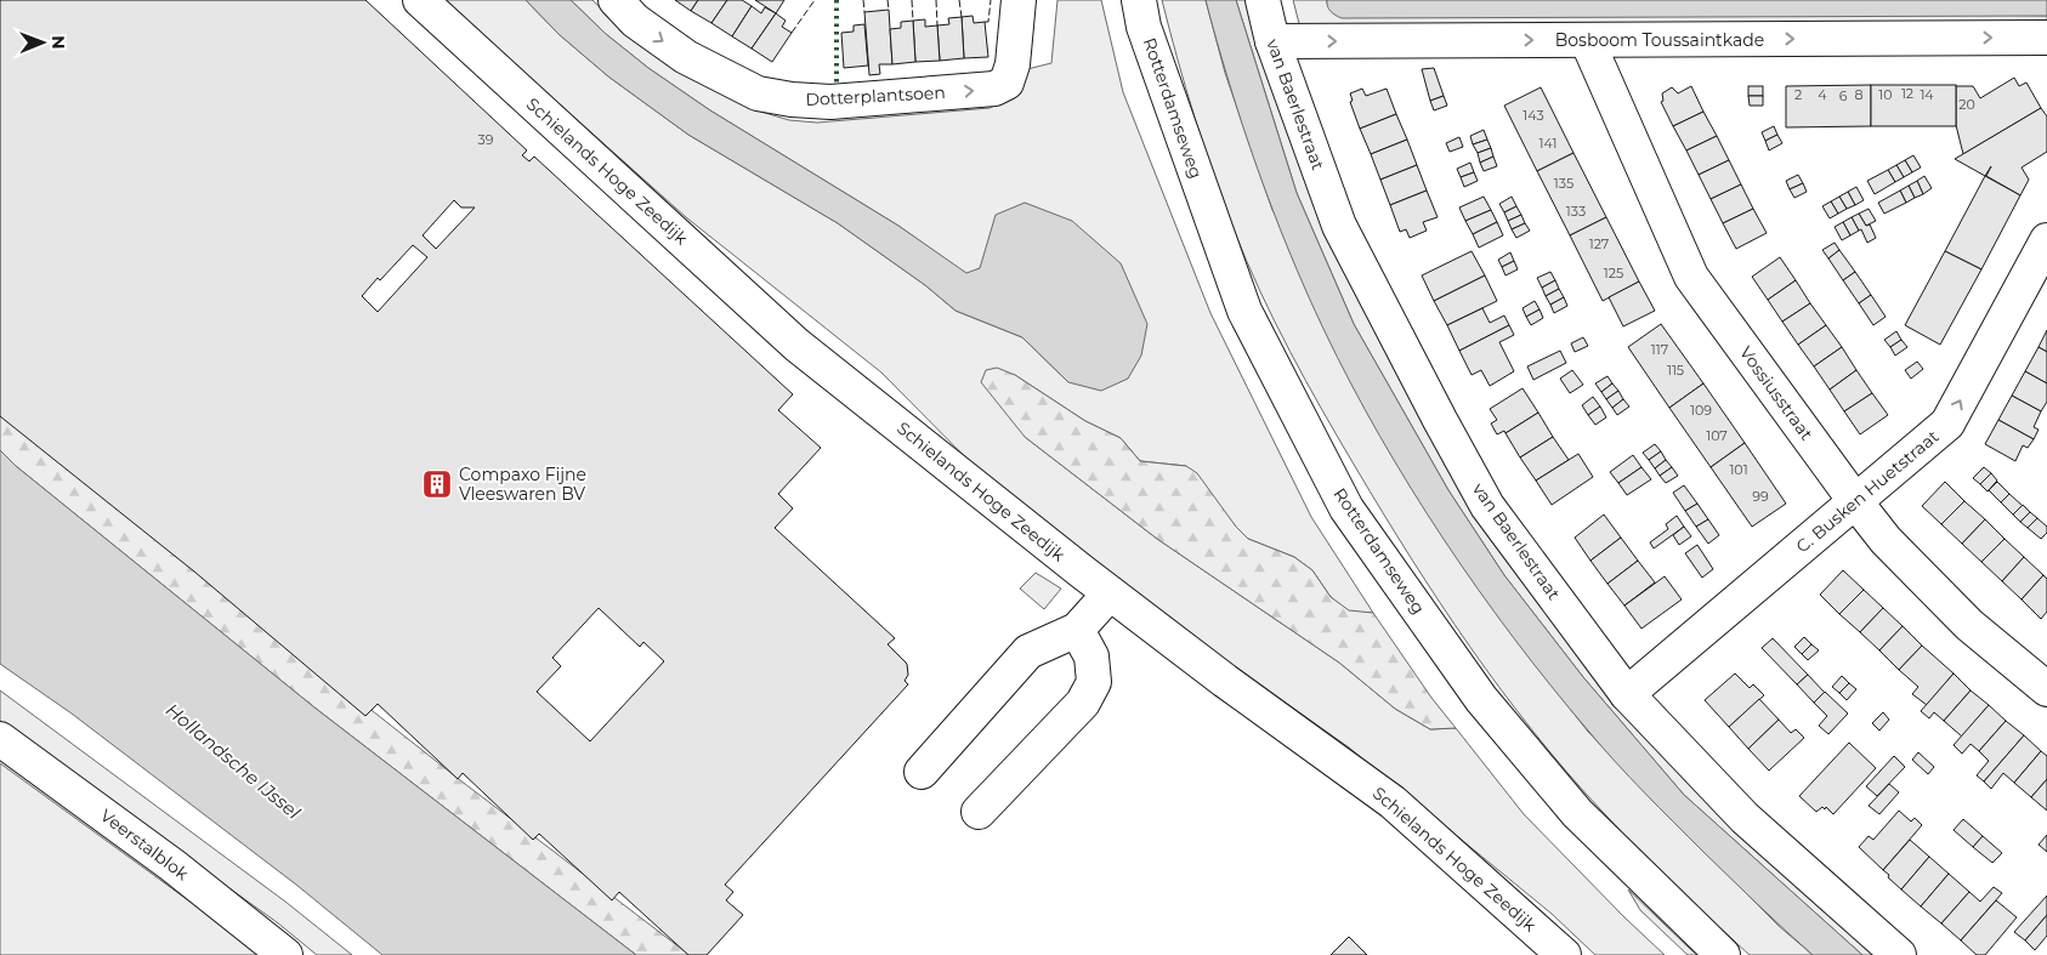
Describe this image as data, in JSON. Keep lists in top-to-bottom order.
{
  "streets": {
    "street": [
      "Bosboom Toussaintkade",
      "Dotterplantsoen",
      "van Baerlestraat",
      "Rotterdamseweg",
      "Schielands Hoge Zeedijk",
      "Vossiusstraat",
      "C. Busken Huetstraat",
      "Veerstalblok"
    ]
  },
  "crossings": [
    ["Bosboom Toussaintkade", "van Baerlestraat"],
    ["Bosboom Toussaintkade", "Vossiusstraat"],
    ["van Baerlestraat", "C. Busken Huetstraat"],
    ["Vossiusstraat", "C. Busken Huetstraat"]
  ],
  "one_way": ["Bosboom Toussaintkade", "C. Busken Huetstraat"],
  "water": ["Hollandsche IJssel"],
  "places": {
    "building": ["Compaxo Fijne Vleeswaren BV"]
  },
  "house_numbers": [
    "12",
    "2",
    "4",
    "8",
    "10",
    "14",
    "6",
    "20",
    "143",
    "39",
    "141",
    "135",
    "133",
    "127",
    "125",
    "117",
    "115",
    "109",
    "107",
    "101",
    "99"
  ],
  "north": "right"
}
